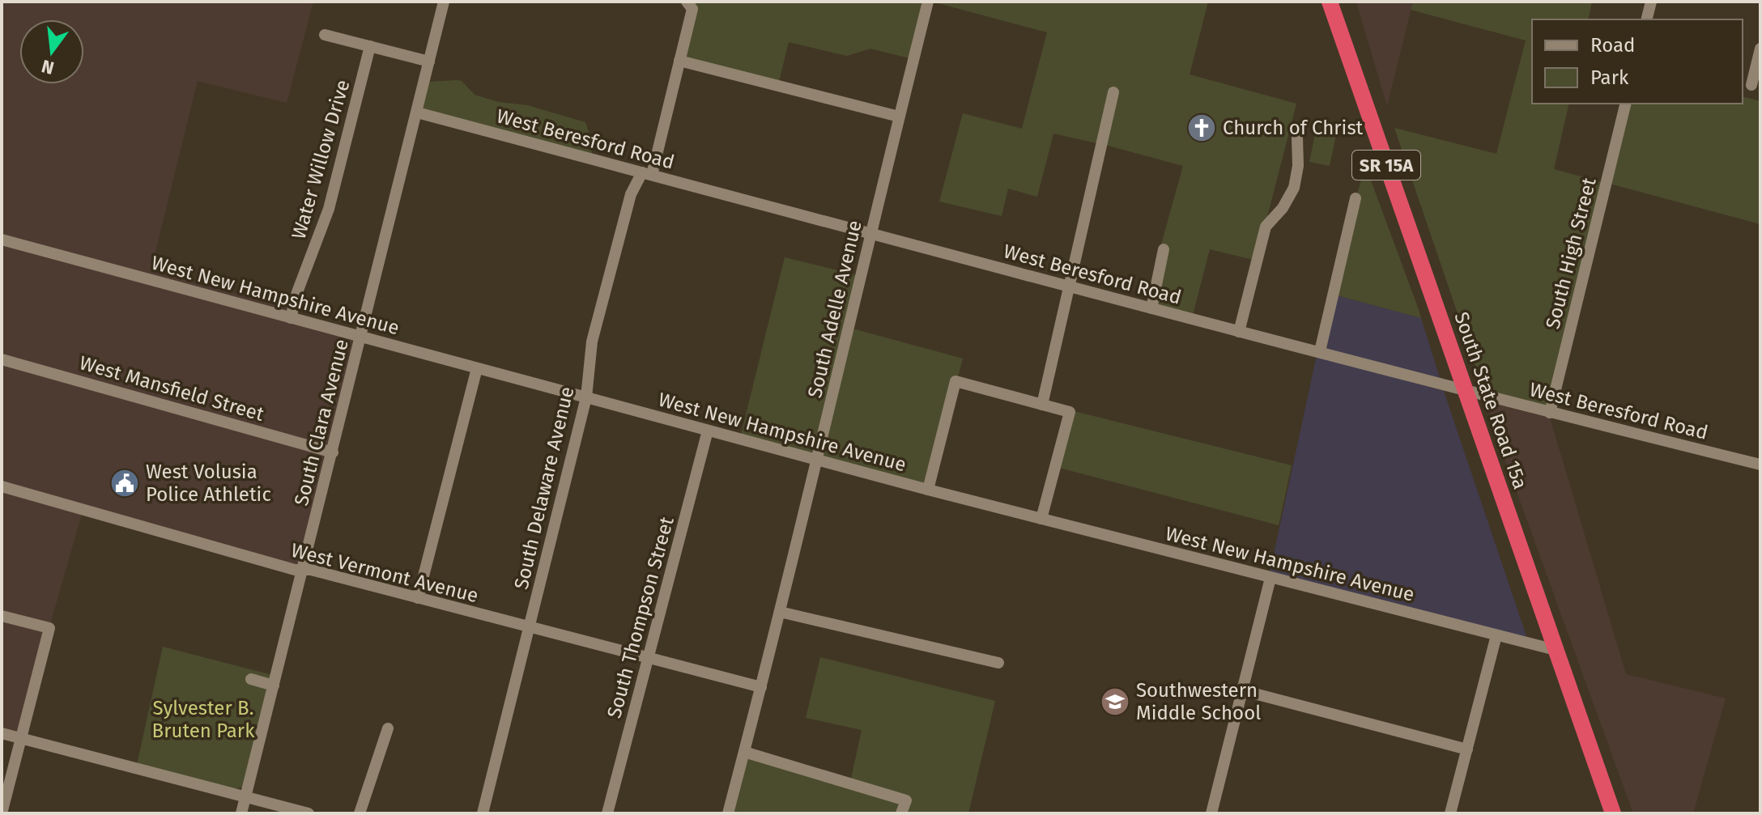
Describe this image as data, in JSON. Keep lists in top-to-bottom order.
{
  "streets": {
    "highway": ["SR 15A", "South State Road 15a"],
    "street": [
      "West Beresford Road",
      "Water Willow Drive",
      "South High Street",
      "West New Hampshire Avenue",
      "South Adelle Avenue",
      "West Mansfield Street",
      "South Clara Avenue",
      "South Delaware Avenue",
      "West Vermont Avenue",
      "South Thompson Street"
    ]
  },
  "crossings": [
    ["West Beresford Road", "South High Street"],
    ["West Beresford Road", "South Adelle Avenue"],
    ["West Beresford Road", "South State Road 15a"],
    ["West Beresford Road", "South Clara Avenue"],
    ["West Beresford Road", "South Delaware Avenue"],
    ["Water Willow Drive", "West New Hampshire Avenue"],
    ["West New Hampshire Avenue", "South Adelle Avenue"],
    ["West New Hampshire Avenue", "South State Road 15a"],
    ["West New Hampshire Avenue", "South Clara Avenue"],
    ["West New Hampshire Avenue", "South Delaware Avenue"],
    ["West New Hampshire Avenue", "South Thompson Street"],
    ["South Adelle Avenue", "West Vermont Avenue"],
    ["West Mansfield Street", "South Clara Avenue"],
    ["South Clara Avenue", "West Vermont Avenue"],
    ["South Delaware Avenue", "West Vermont Avenue"],
    ["West Vermont Avenue", "South Thompson Street"]
  ],
  "parks": ["Sylvester B. Bruten Park"],
  "places": {
    "church": ["Church of Christ"],
    "public building": ["West Volusia Police Athletic"],
    "school or university": ["Southwestern Middle School"]
  },
  "legend": ["Road", "Park"],
  "north": "bottom"
}
